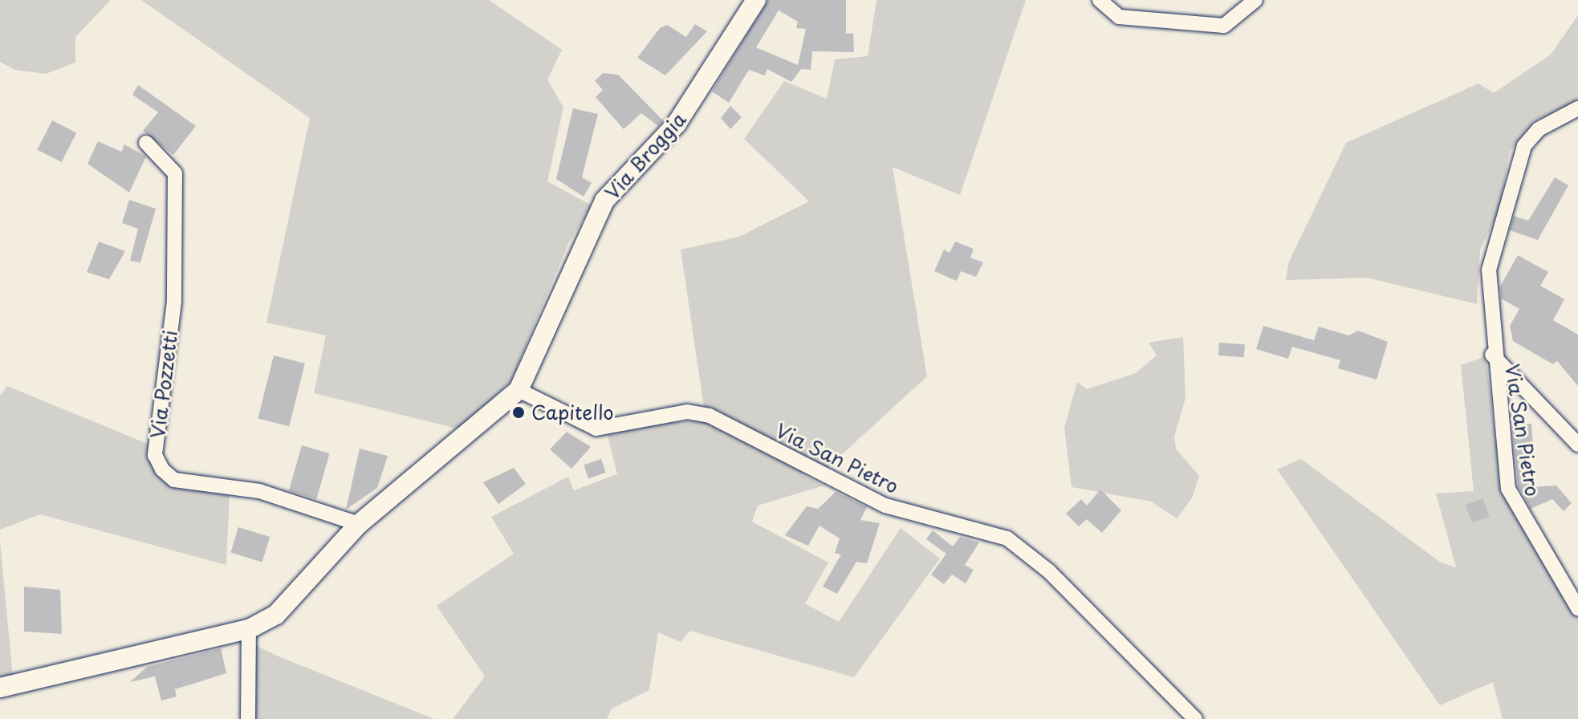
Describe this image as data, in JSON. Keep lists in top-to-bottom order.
{
  "streets": {
    "street": ["Via Broggia", "Via Pozzetti", "Via San Pietro"]
  },
  "crossings": [
    ["Via Broggia", "Via San Pietro"]
  ],
  "places": ["Capitello"]
}
